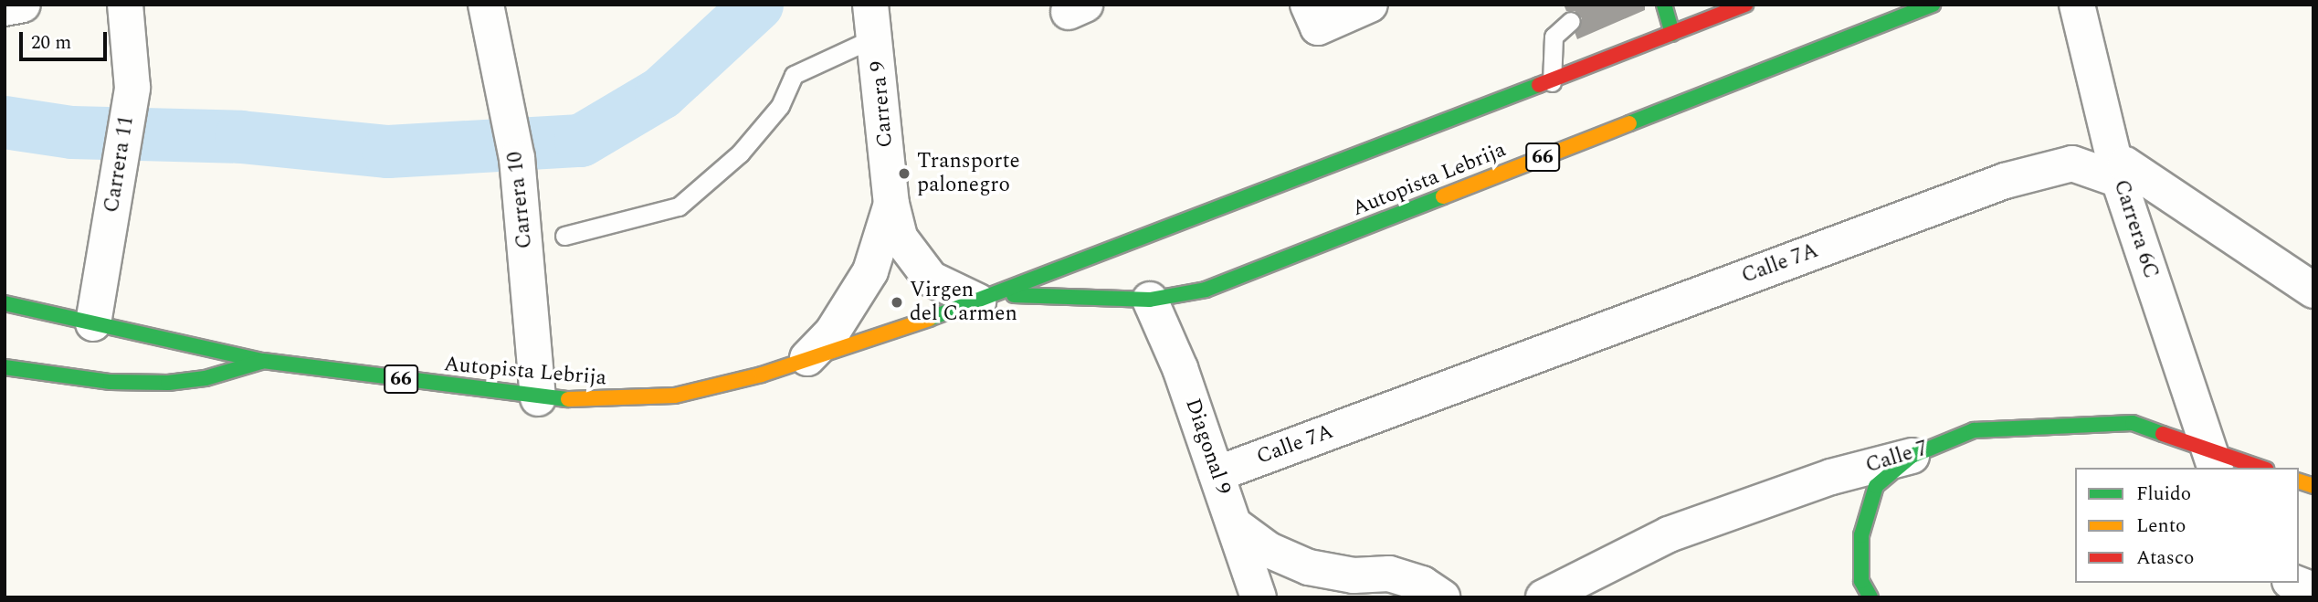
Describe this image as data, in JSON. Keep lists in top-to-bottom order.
{
  "streets": {
    "main road": ["66", "Autopista Lebrija", "Calle 7"],
    "street": [
      "Carrera 9",
      "Carrera 11",
      "Carrera 10",
      "Carrera 6C",
      "Calle 7A",
      "Diagonal 9"
    ]
  },
  "crossings": [
    ["Carrera 9", "Autopista Lebrija"],
    ["Carrera 11", "Autopista Lebrija"],
    ["Autopista Lebrija", "Carrera 10"],
    ["Autopista Lebrija", "Diagonal 9"],
    ["Carrera 6C", "Calle 7A"],
    ["Carrera 6C", "Calle 7"],
    ["Calle 7A", "Diagonal 9"]
  ],
  "places": ["Transporte palonegro", "Virgen del Carmen"],
  "legend": ["Fluido", "Lento", "Atasco"],
  "scale_bar": "20 m"
}
